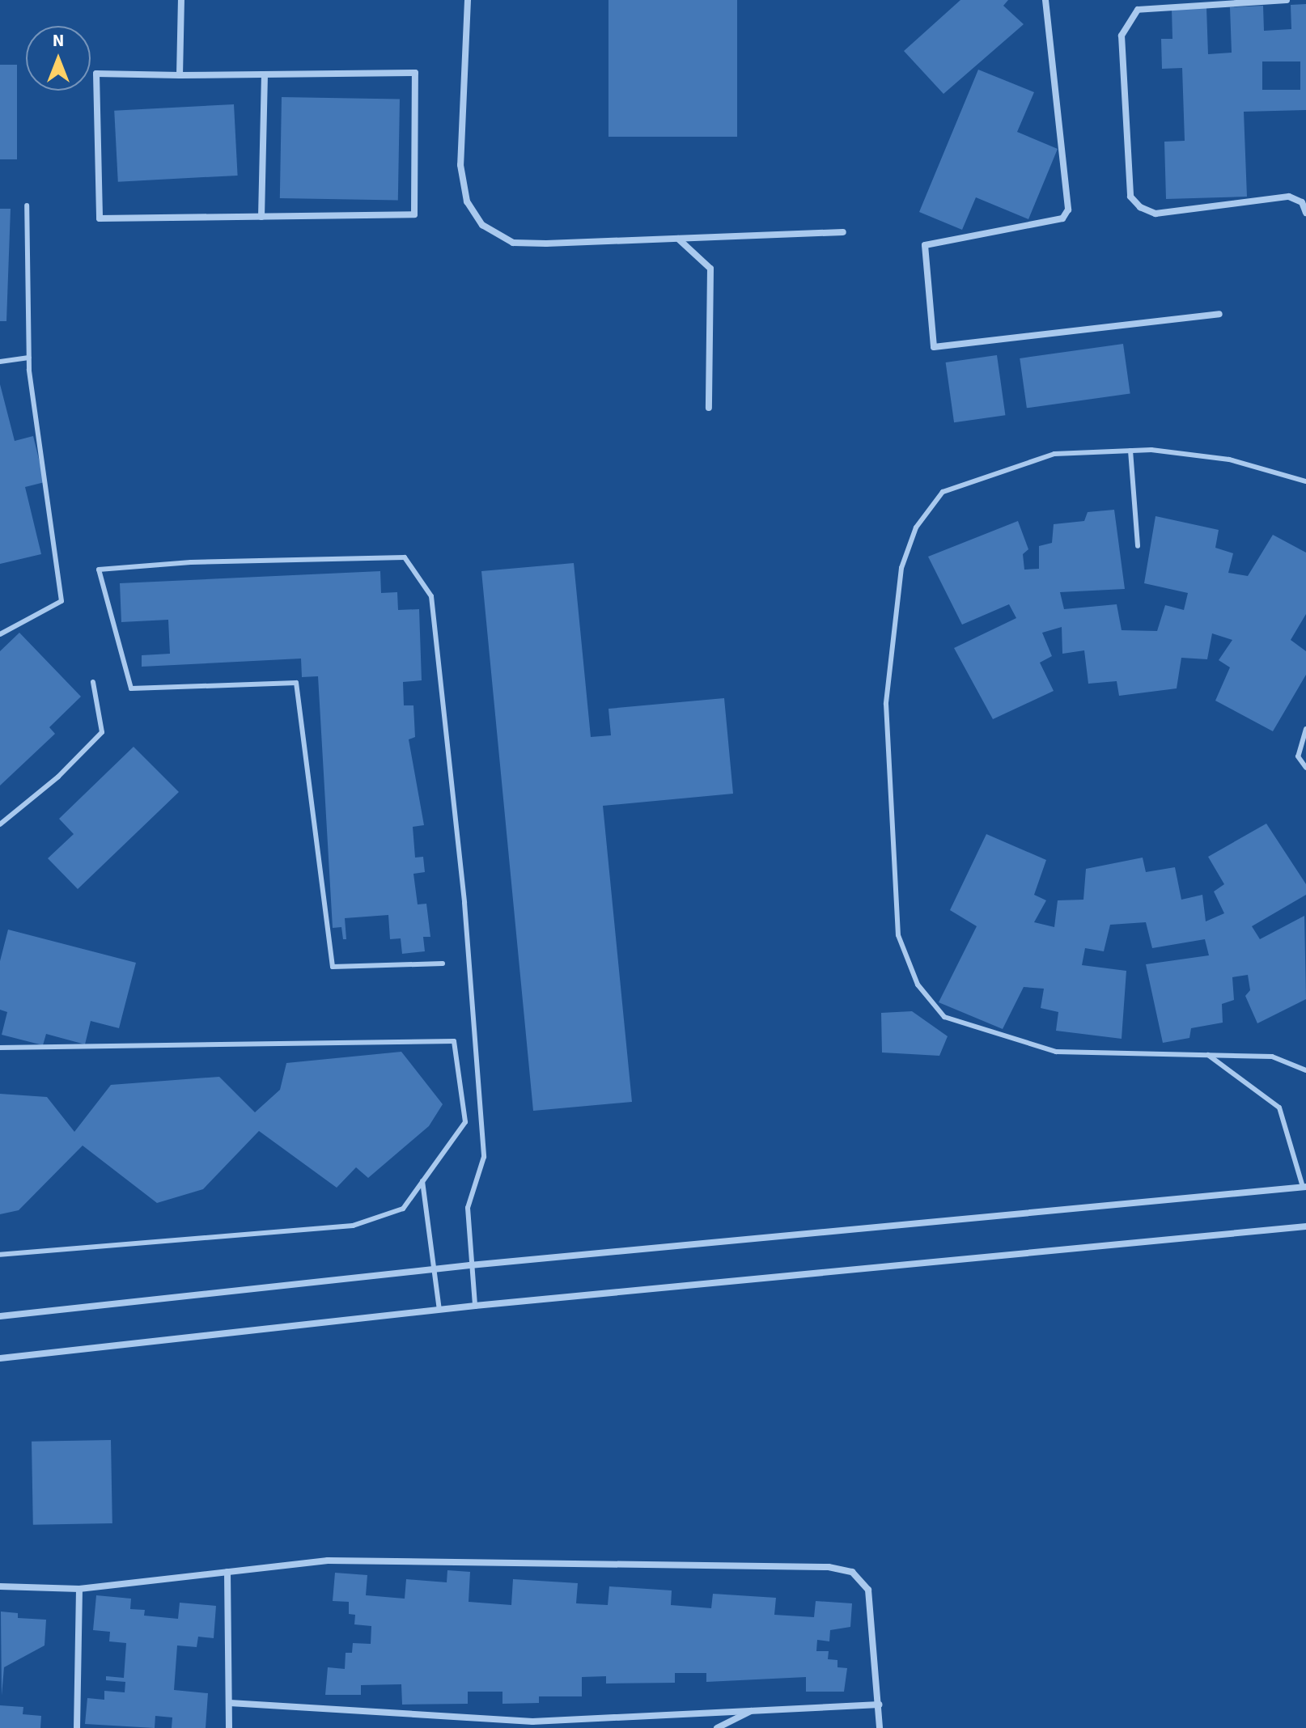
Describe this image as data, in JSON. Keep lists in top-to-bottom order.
{
  "north": "top"
}
